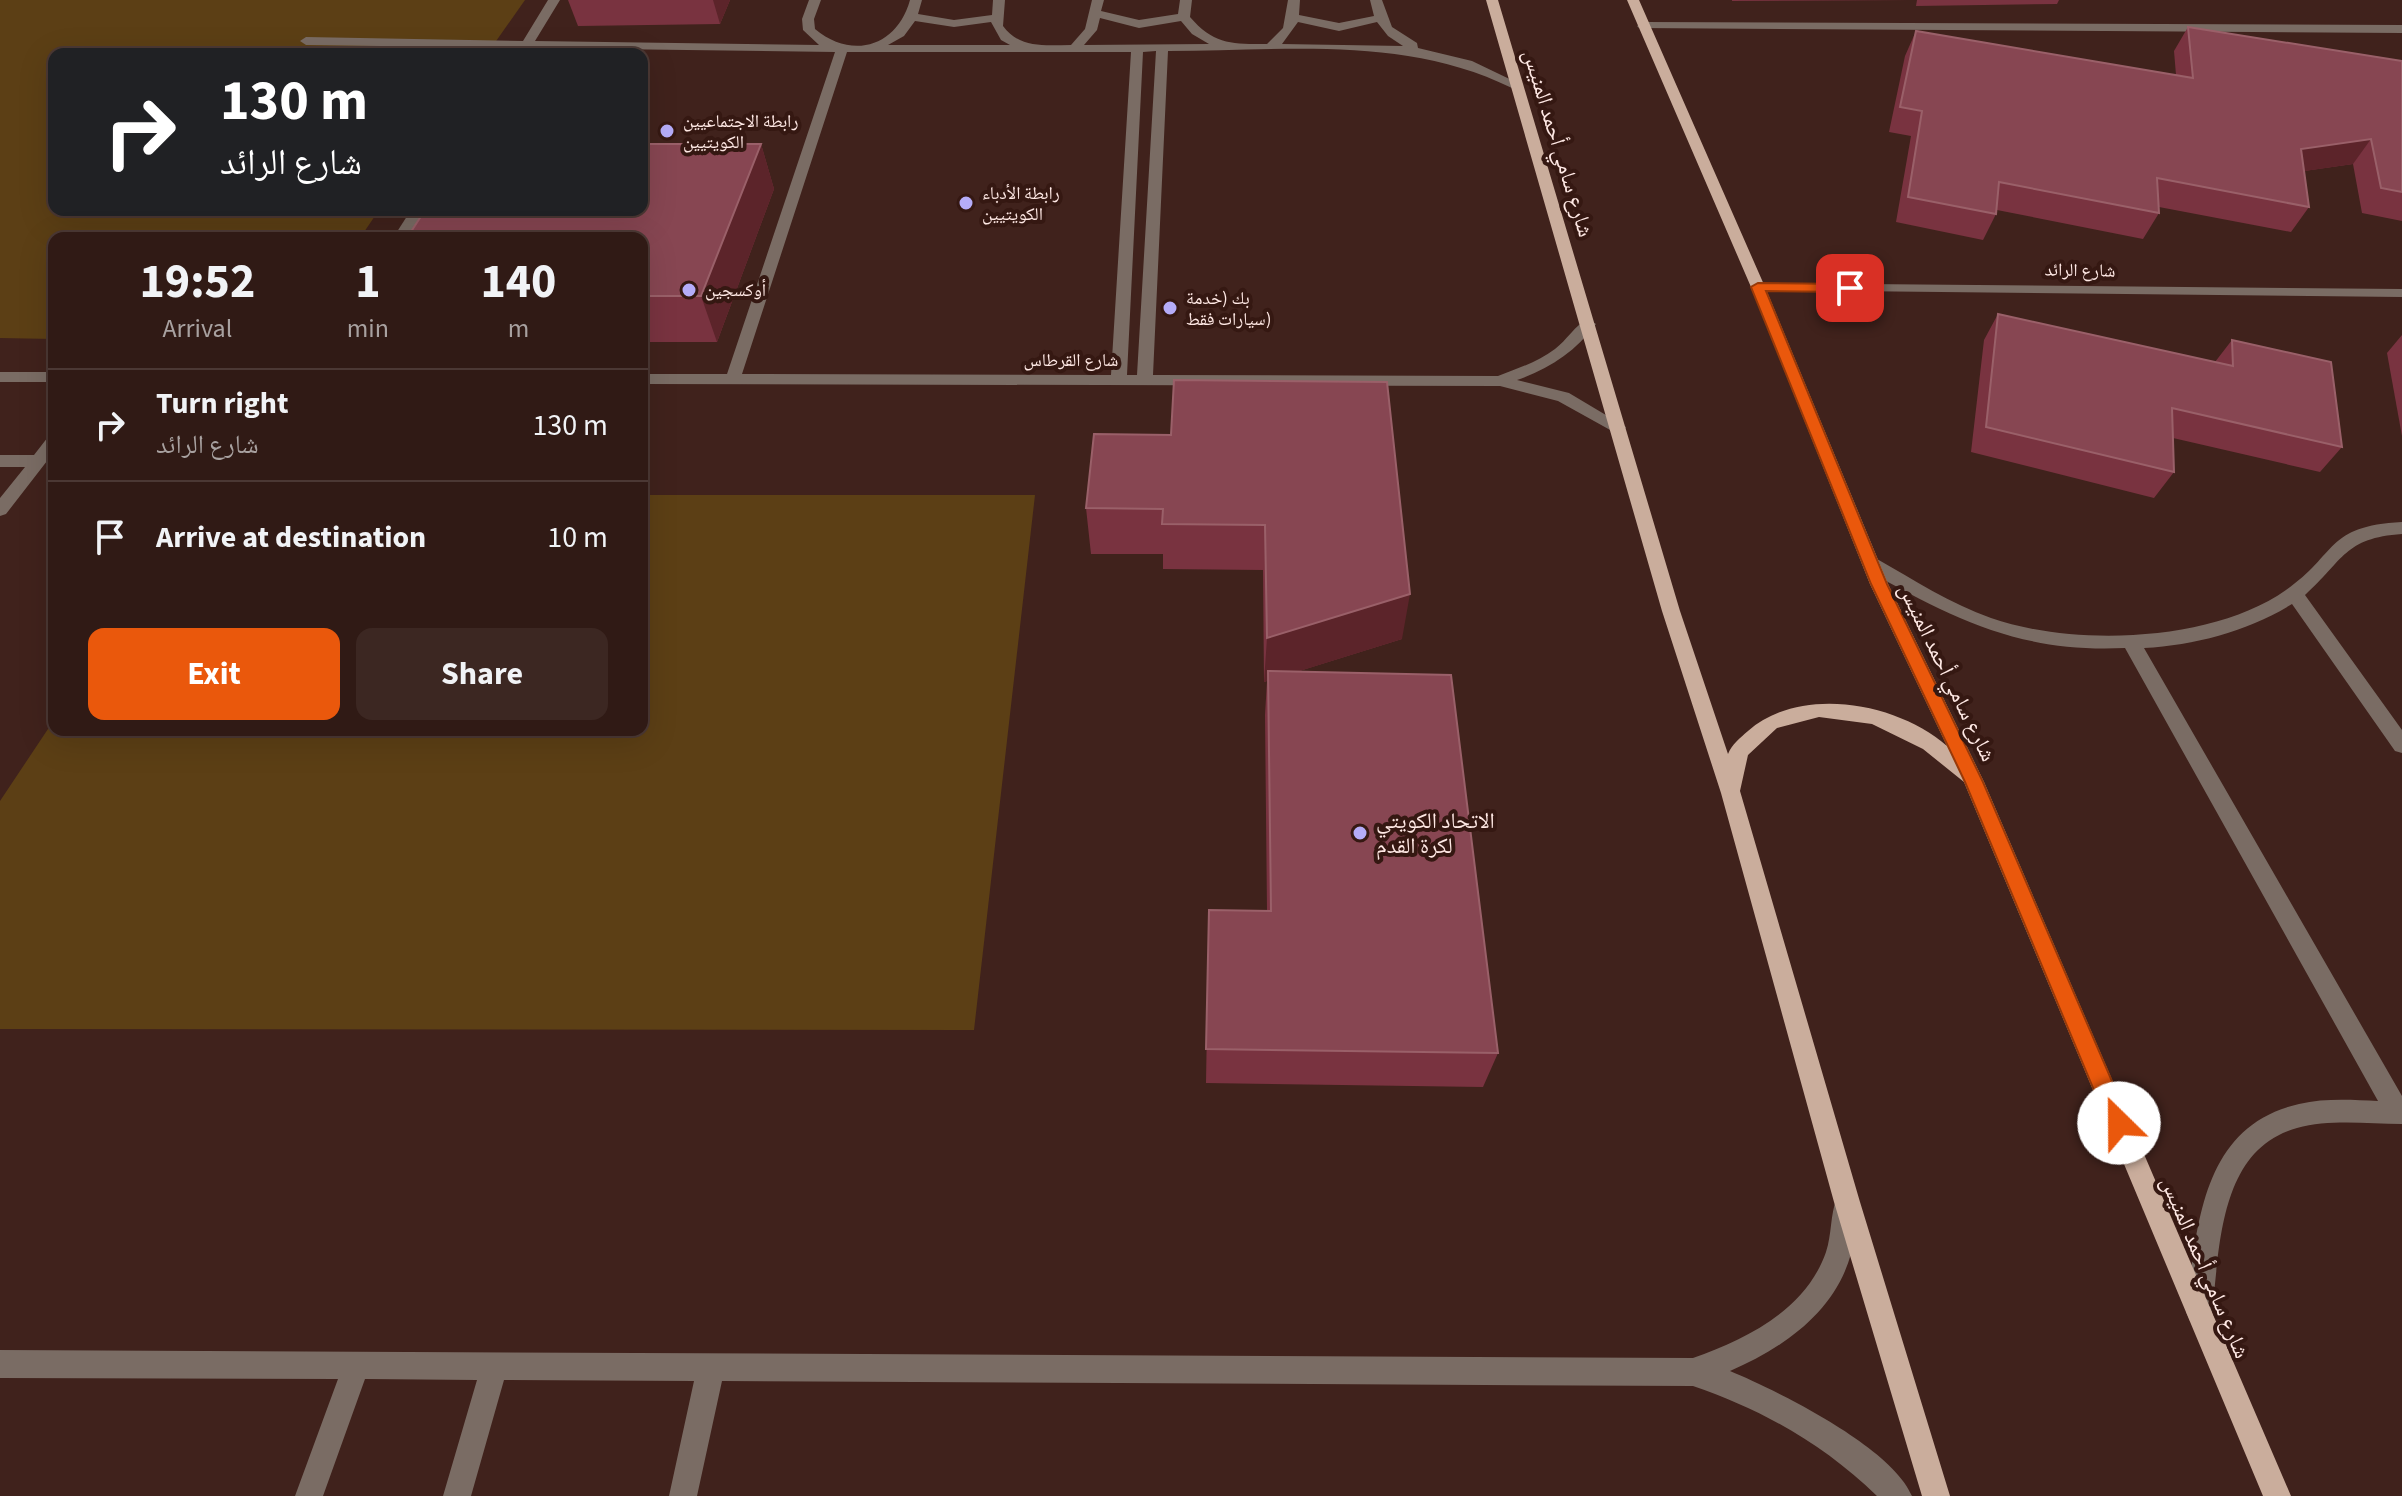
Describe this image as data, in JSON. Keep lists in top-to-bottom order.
{
  "streets": {
    "main road": ["شارع سامي أحمد المنيس"],
    "street": ["شارع الرائد", "شارع القرطاس"]
  },
  "crossings": [
    ["شارع سامي أحمد المنيس", "شارع الرائد"],
    ["شارع سامي أحمد المنيس", "شارع القرطاس"]
  ],
  "places": [
    "رابطة الاجتماعيين الكويتيين",
    "رابطة الأدباء الكويتيين",
    "أوكسجين",
    "بك (خدمة سيارات فقط)",
    "الاتحاد الكويتي لكرة القدم"
  ],
  "page": {
    "turn": ["130 m", "شارع الرائد"],
    "eta": [
      "19:52",
      "Arrival",
      "1",
      "min",
      "140",
      "m"
    ],
    "list": [
      {
        "name": "Turn right",
        "note": "شارع الرائد",
        "value": "130 m"
      },
      {
        "name": "Arrive at destination",
        "value": "10 m"
      }
    ],
    "buttons": ["Exit", "Share"]
  }
}
